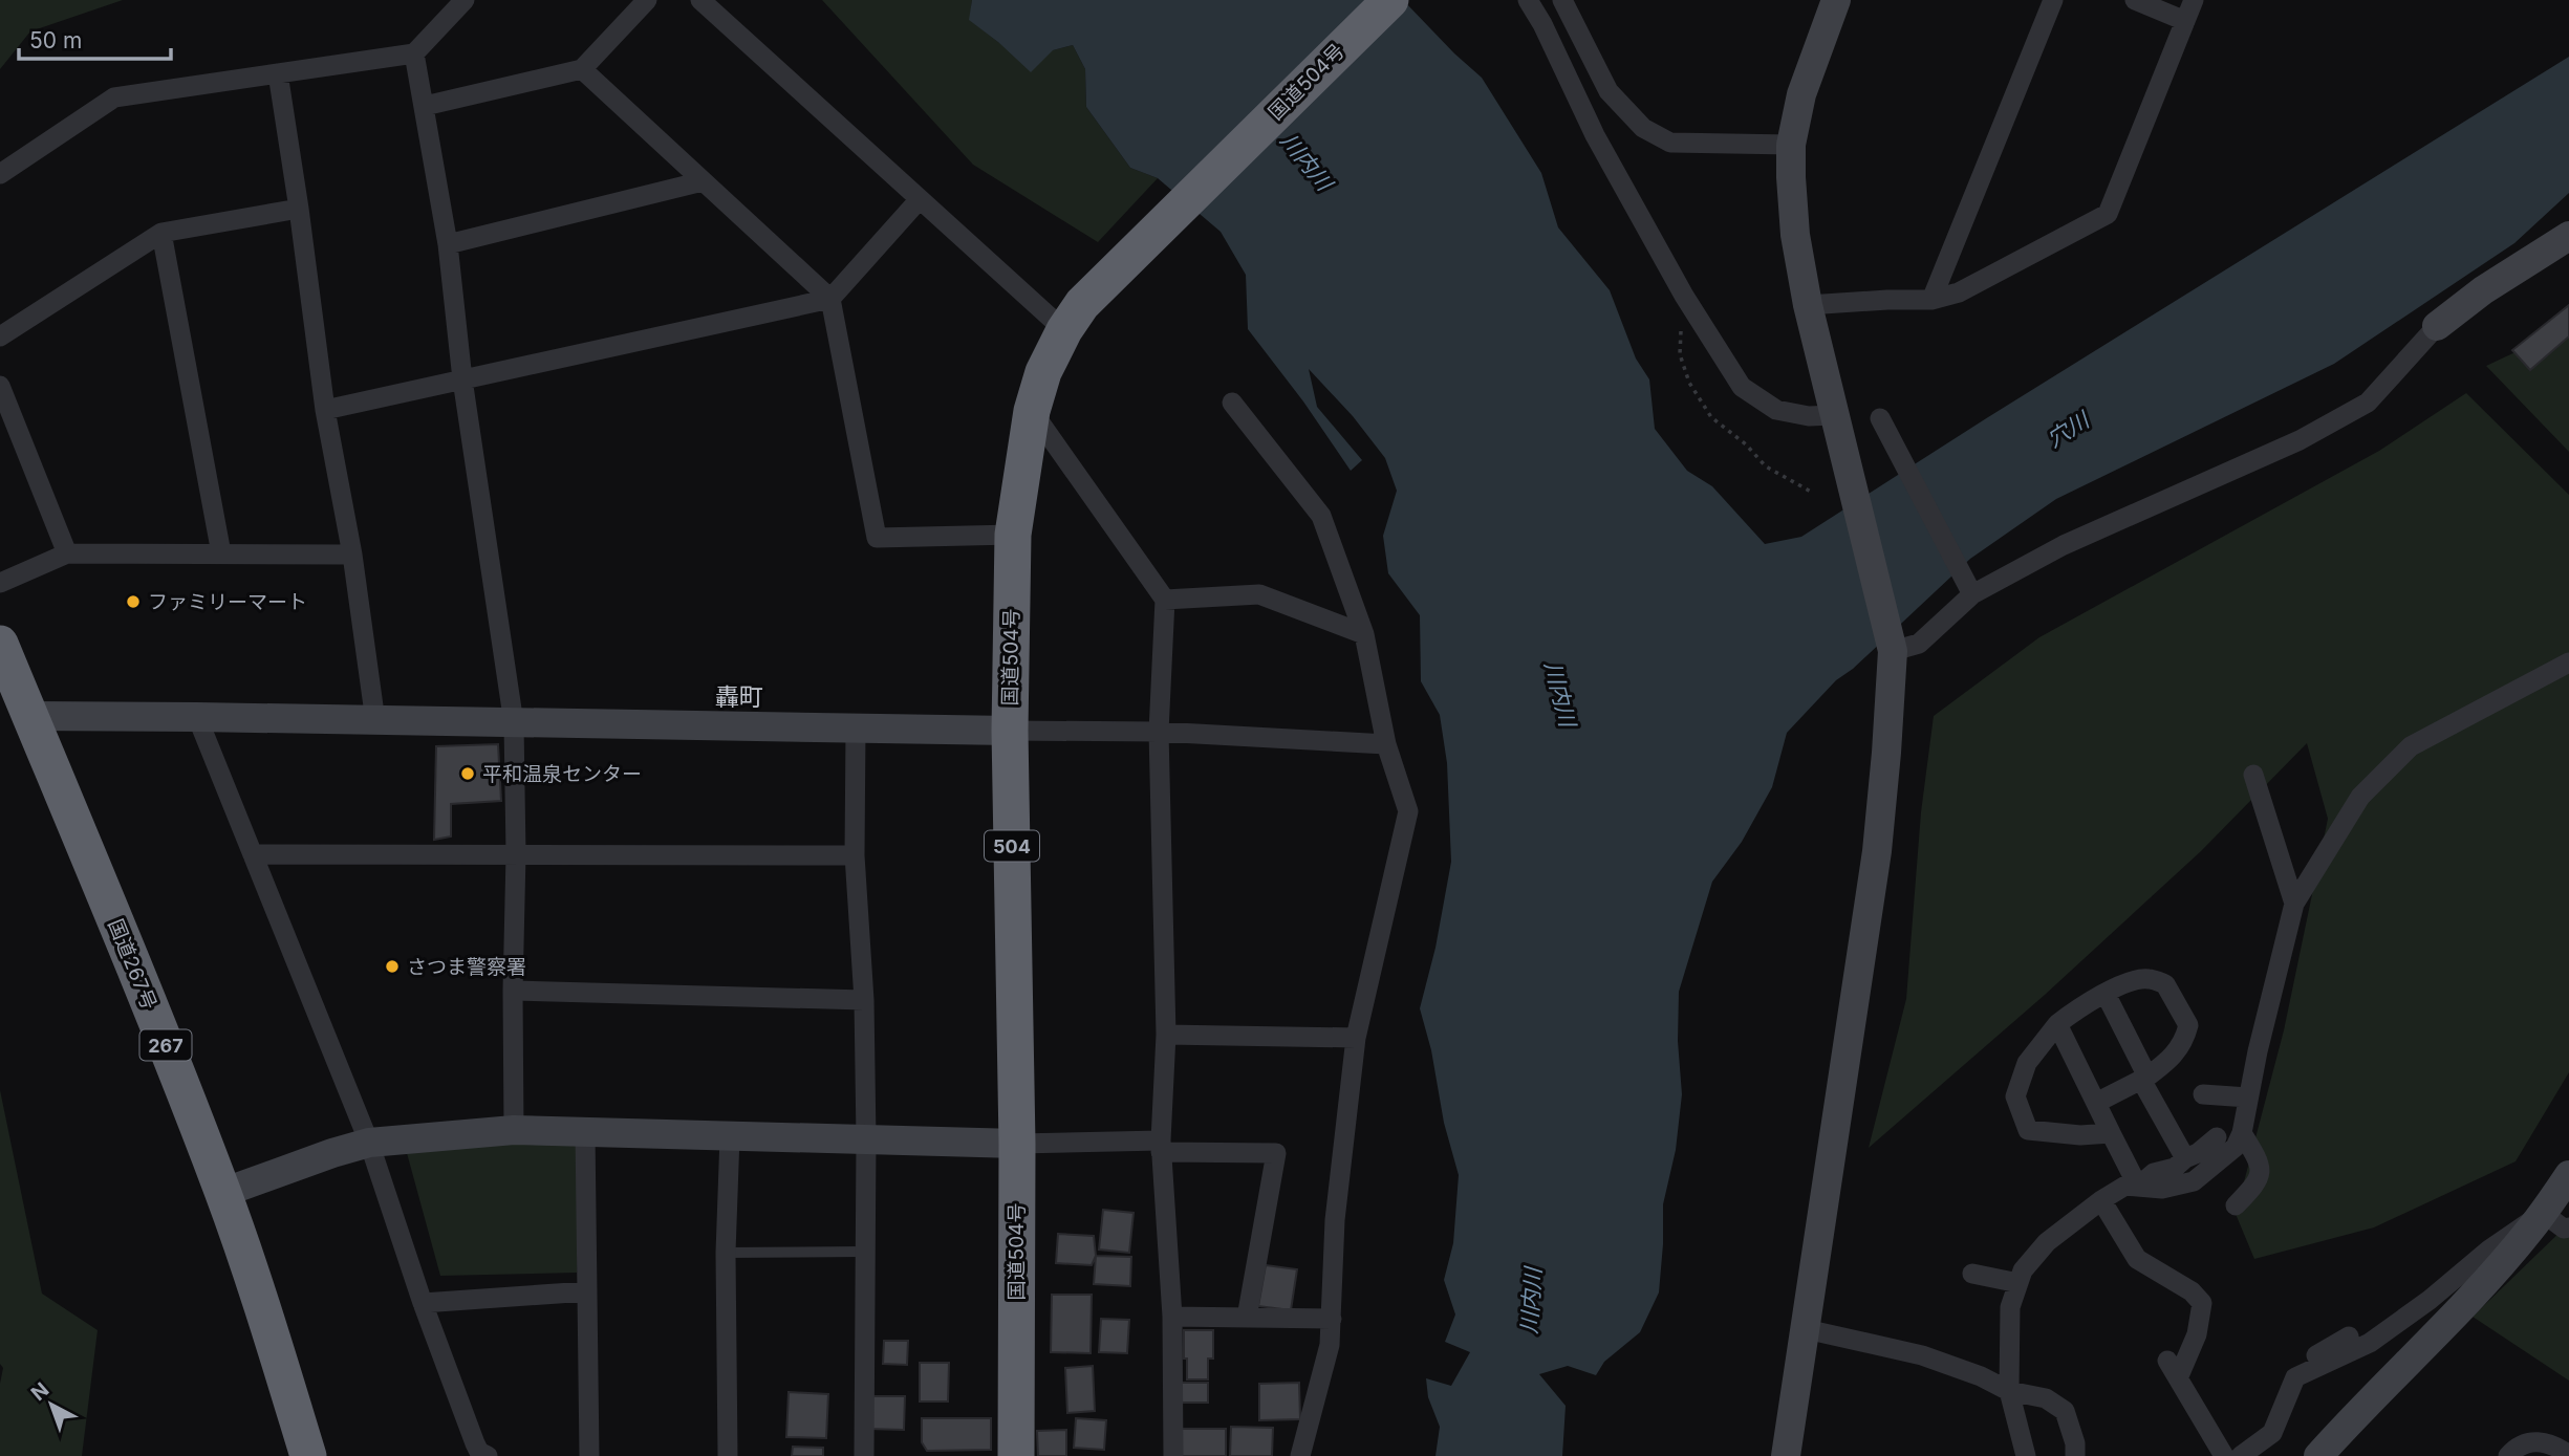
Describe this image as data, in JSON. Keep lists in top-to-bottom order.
{
  "streets": {
    "highway": [
      "国道504号",
      "504",
      "国道267号",
      "267"
    ]
  },
  "districts": ["轟町"],
  "water": ["川内川", "穴川"],
  "places": ["ファミリーマート", "平和温泉センター", "さつま警察署"],
  "scale_bar": "50 m",
  "north": "top left"
}
